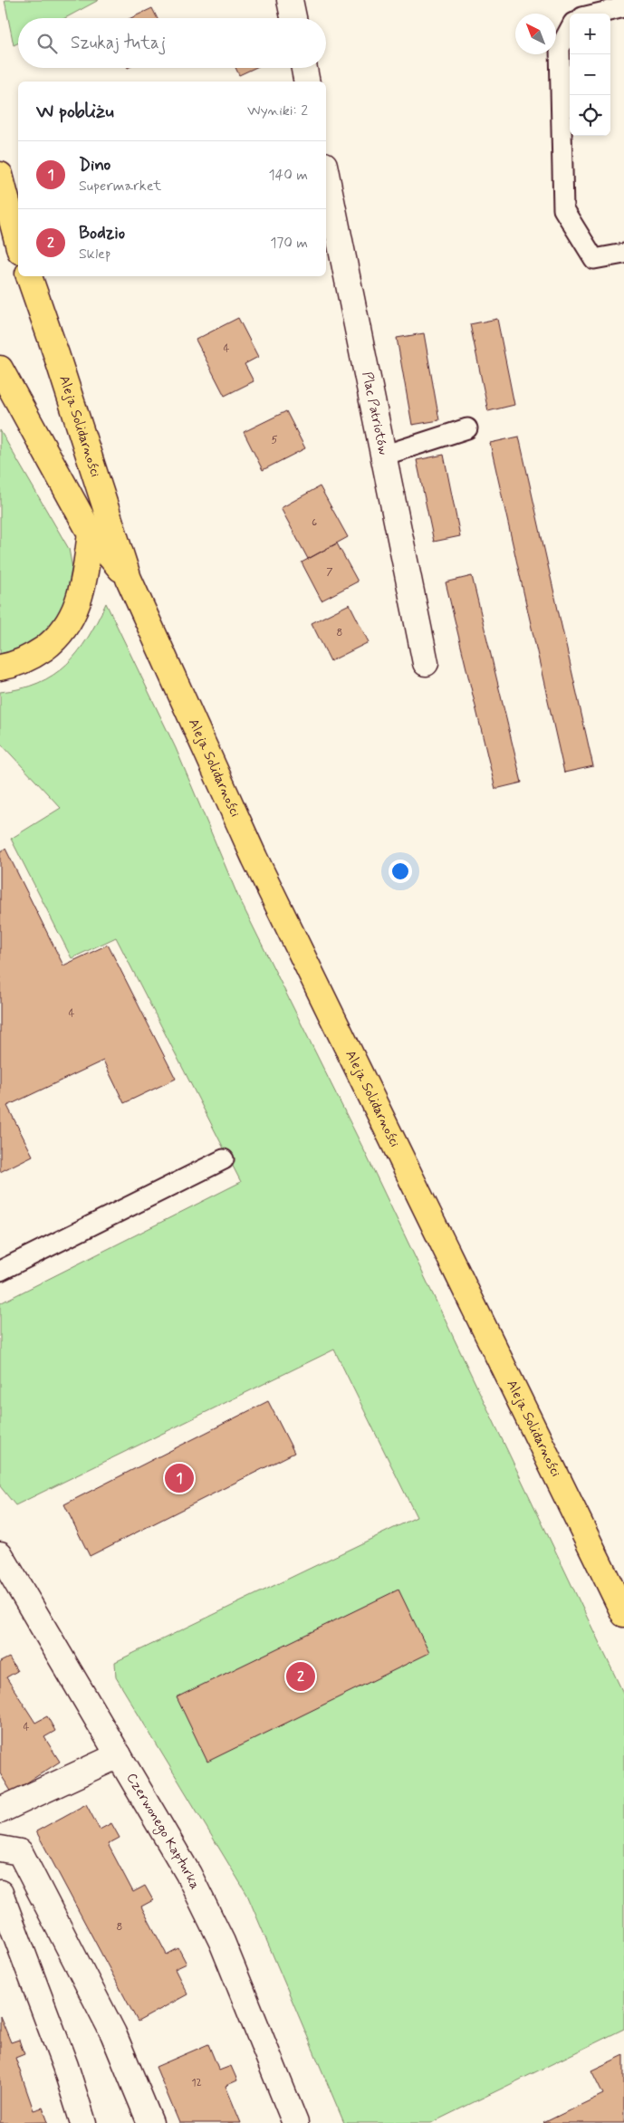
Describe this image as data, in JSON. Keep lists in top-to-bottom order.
{
  "streets": {
    "main road": ["Aleja Solidarności"],
    "street": ["Plac Patriotów", "Czerwonego Kapturka"]
  },
  "house_numbers": [
    "4",
    "5",
    "6",
    "7",
    "8",
    "4",
    "4",
    "8",
    "12"
  ],
  "north": "top left",
  "page": {
    "map_buttons": ["+", "−"],
    "search": "Szukaj tutaj",
    "heading": ["W pobliżu", "Wyniki: 2"],
    "list": [
      {
        "mark": "1",
        "name": "Dino",
        "note": "Supermarket",
        "value": "140 m"
      },
      {
        "mark": "2",
        "name": "Bodzio",
        "note": "Sklep",
        "value": "170 m"
      }
    ],
    "pins": ["1", "2"]
  }
}
